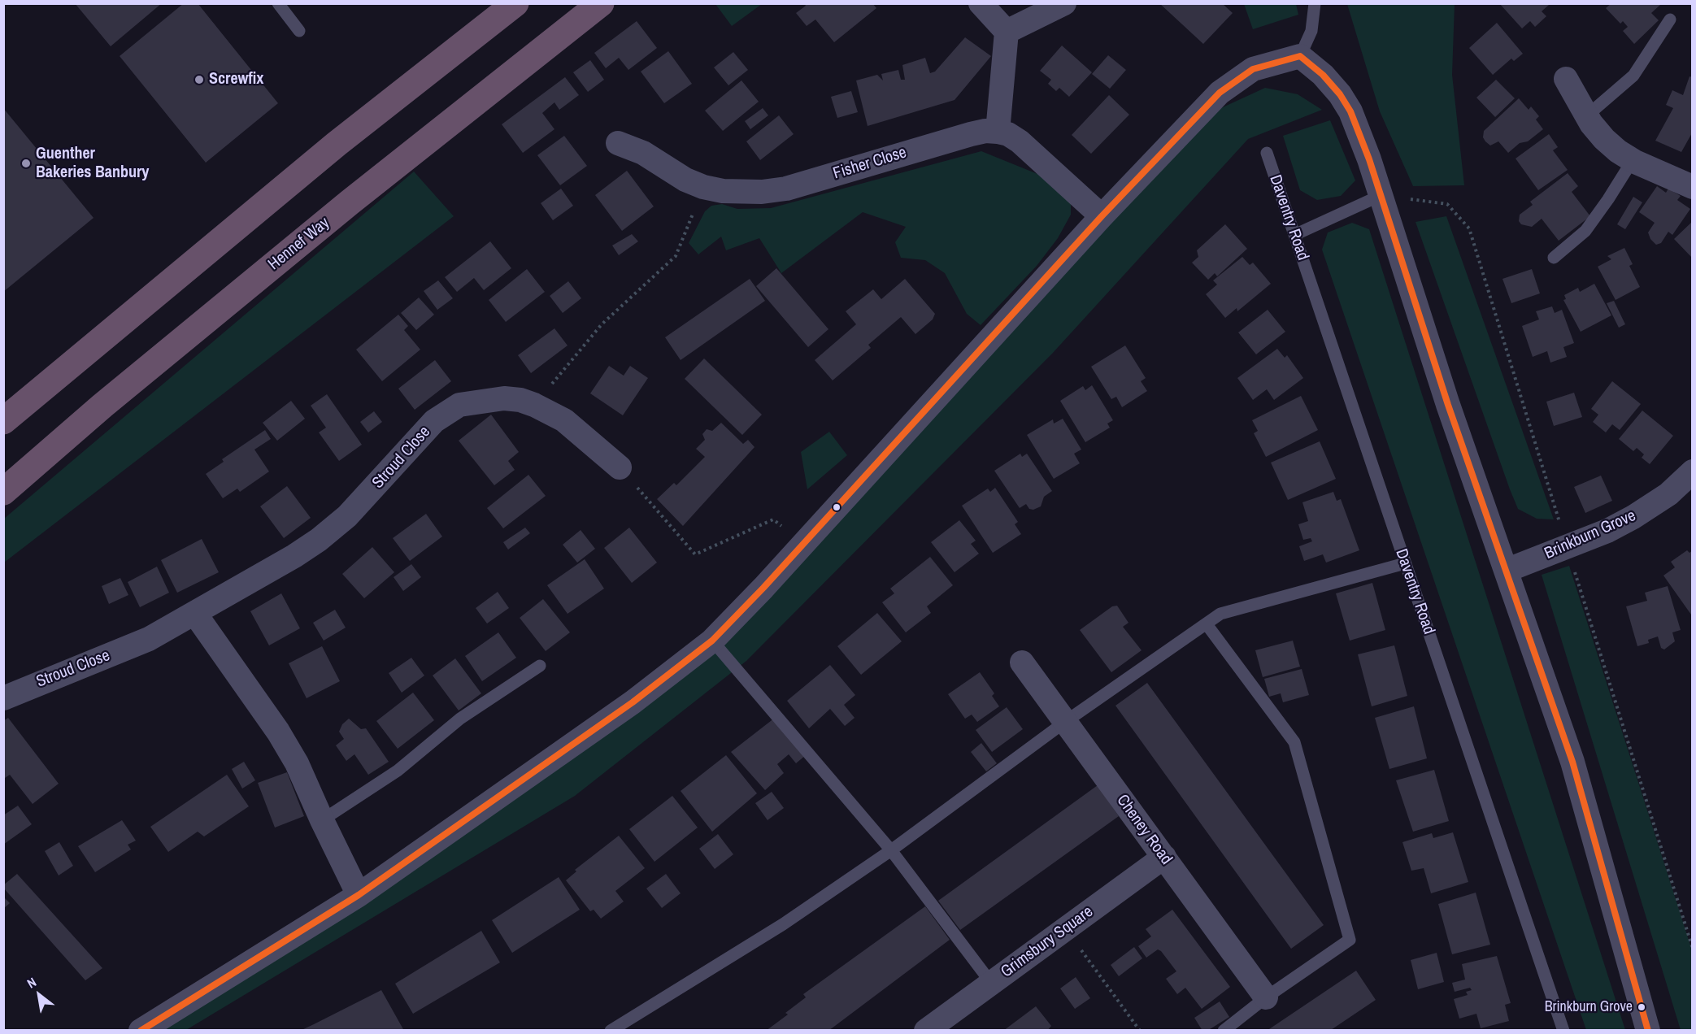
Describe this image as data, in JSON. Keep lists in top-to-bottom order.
{
  "streets": {
    "highway": ["Hennef Way"],
    "street": [
      "Fisher Close",
      "Stroud Close",
      "Brinkburn Grove",
      "Cheney Road",
      "Grimsbury Square"
    ],
    "lane": ["Daventry Road"]
  },
  "crossings": [
    ["Cheney Road", "Grimsbury Square"]
  ],
  "places": ["Screwfix", "Guenther Bakeries Banbury", "Brinkburn Grove"],
  "north": "top left"
}
